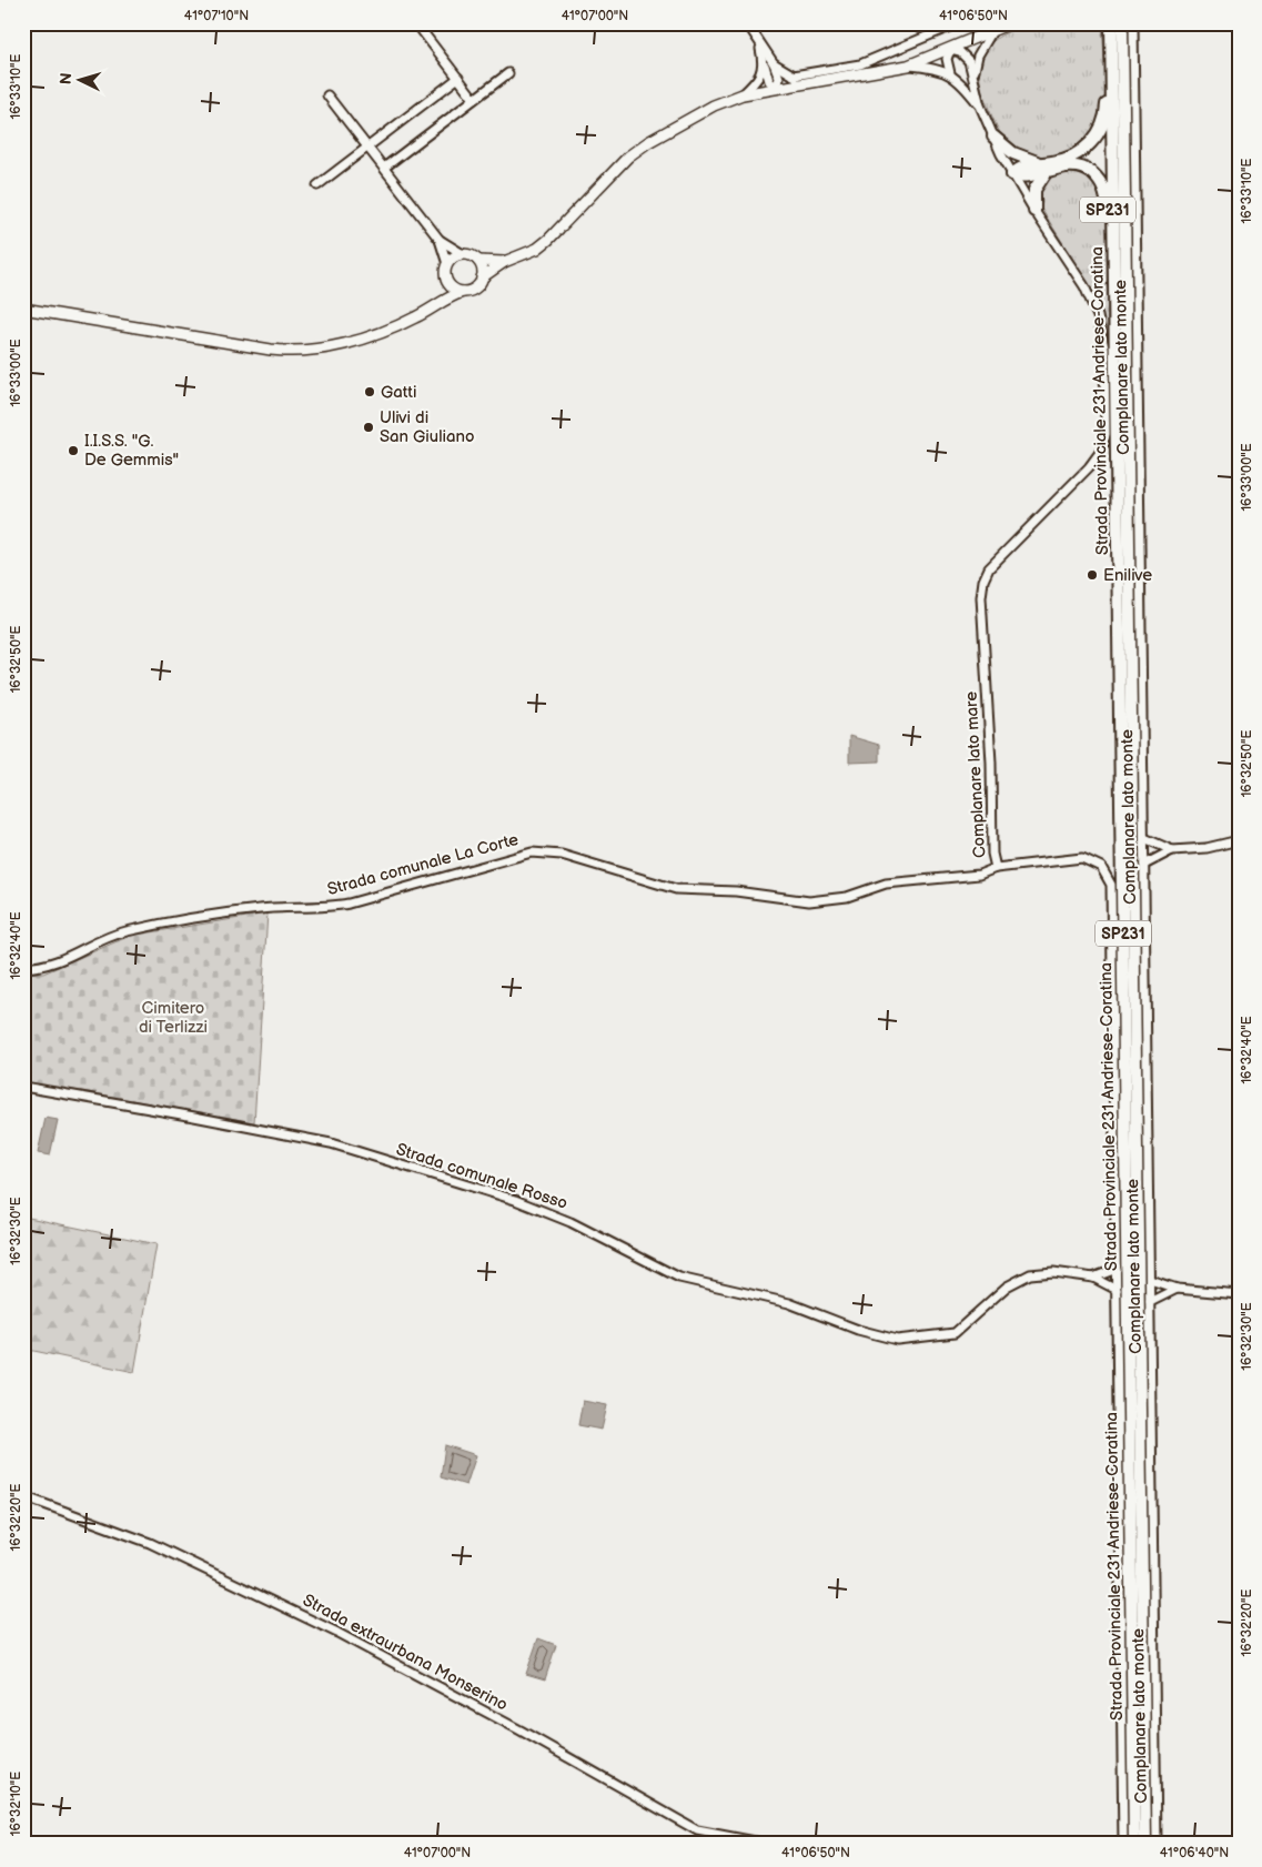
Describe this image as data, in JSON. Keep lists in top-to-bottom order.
{
  "streets": {
    "highway": ["SP231", "Strada Provinciale 231 Andriese-Coratina"],
    "street": [
      "Complanare lato monte",
      "Complanare lato mare",
      "Strada comunale La Corte",
      "Strada comunale Rosso",
      "Strada extraurbana Monserino"
    ]
  },
  "crossings": [
    ["SP231", "Strada Provinciale 231 Andriese-Coratina"],
    ["SP231", "Complanare lato mare"],
    ["Complanare lato mare", "Strada comunale La Corte"],
    ["Complanare lato mare", "Strada comunale Rosso"]
  ],
  "parks": ["Cimitero di Terlizzi"],
  "places": [
    "Gatti",
    "Ulivi di San Giuliano",
    "I.I.S.S. \"G. De Gemmis\"",
    "Enilive"
  ],
  "north": "left",
  "coordinates": [
    "41°07'10\"N",
    "41°07'00\"N",
    "41°06'50\"N",
    "16°33'10\"E",
    "16°33'00\"E",
    "16°32'50\"E",
    "16°32'40\"E",
    "16°32'30\"E",
    "16°32'20\"E",
    "16°32'10\"E",
    "41°06'40\"N"
  ]
}
